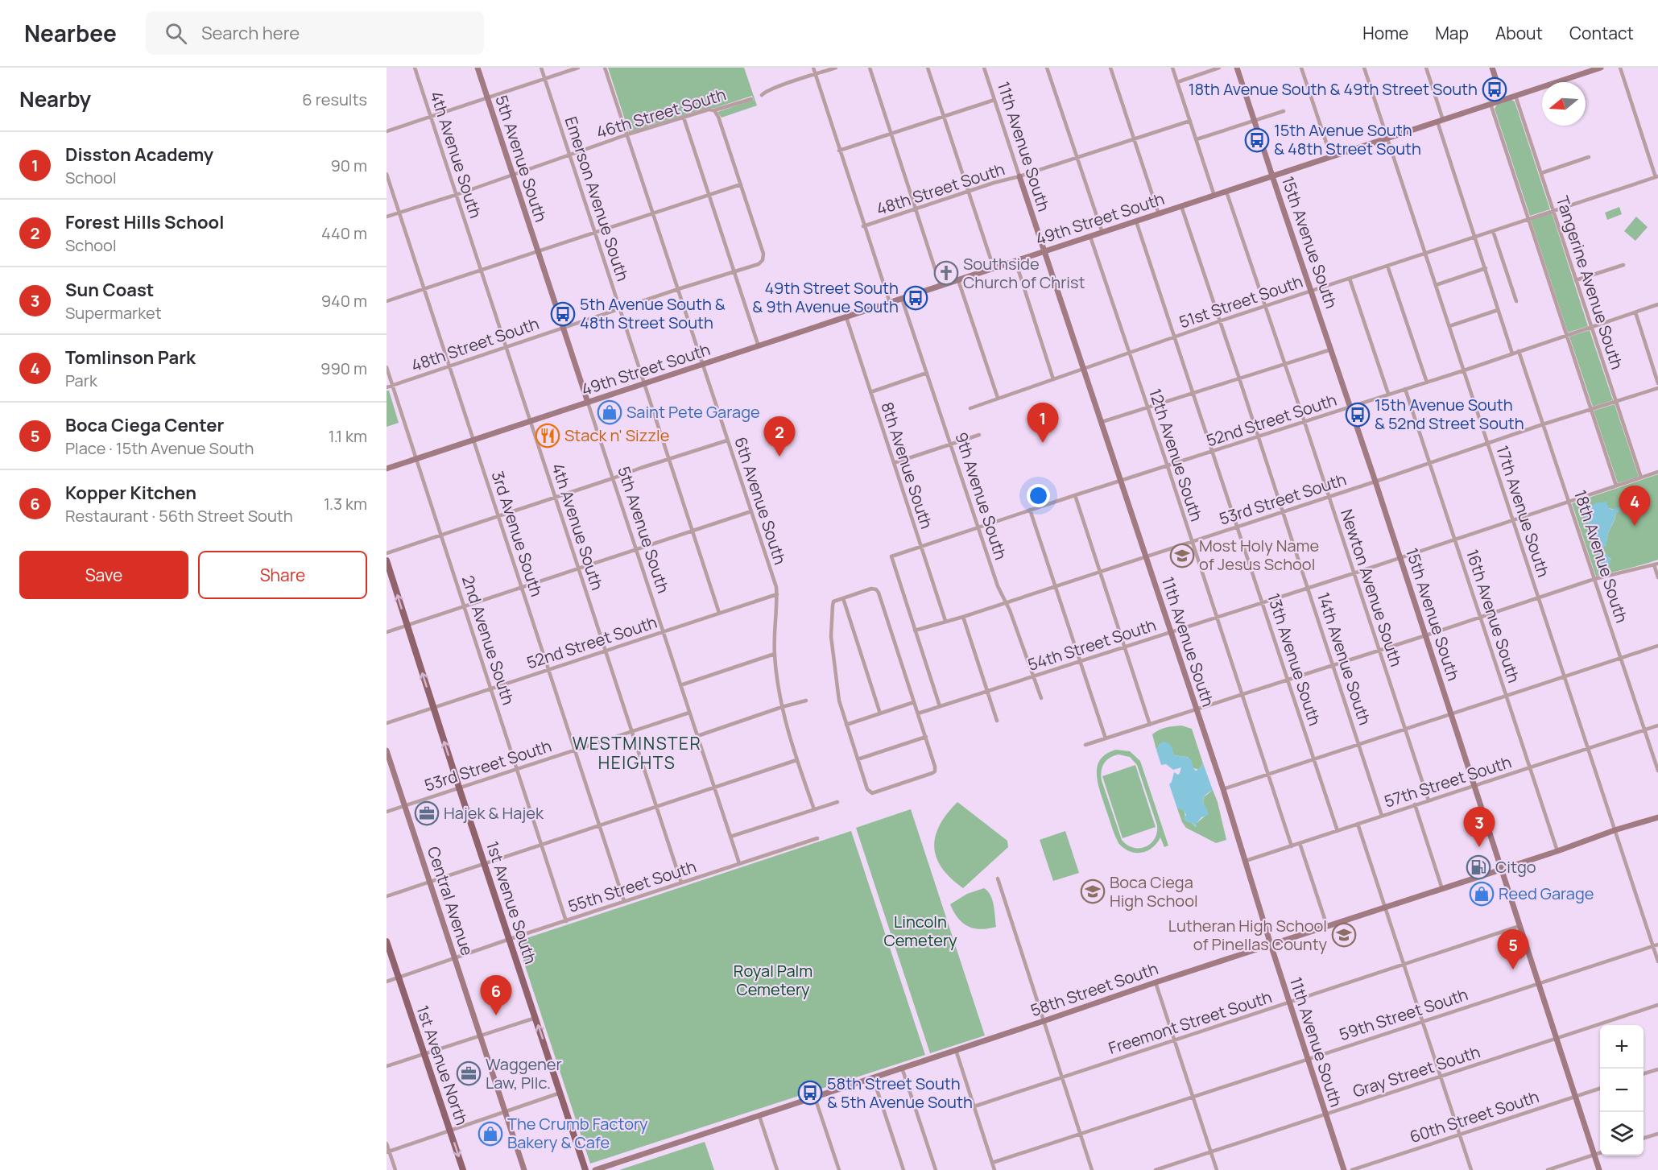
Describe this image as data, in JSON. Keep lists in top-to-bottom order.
{
  "streets": {
    "main road": ["1st Avenue South", "1st Avenue North"],
    "street": [
      "46th Street South",
      "11th Avenue South",
      "4th Avenue South",
      "5th Avenue South",
      "48th Street South",
      "Emerson Avenue South",
      "49th Street South",
      "15th Avenue South",
      "Tangerine Avenue South",
      "51st Street South",
      "52nd Street South",
      "12th Avenue South",
      "8th Avenue South",
      "9th Avenue South",
      "53rd Street South",
      "6th Avenue South",
      "17th Avenue South",
      "3rd Avenue South",
      "18th Avenue South",
      "Newton Avenue South",
      "16th Avenue South",
      "2nd Avenue South",
      "54th Street South",
      "14th Avenue South",
      "13th Avenue South",
      "57th Street South",
      "55th Street South",
      "Central Avenue",
      "58th Street South",
      "59th Street South",
      "Freemont Street South",
      "Gray Street South",
      "60th Street South"
    ]
  },
  "crossings": [
    ["46th Street South", "4th Avenue South"],
    ["46th Street South", "5th Avenue South"],
    ["46th Street South", "Emerson Avenue South"],
    ["46th Street South", "6th Avenue South"],
    ["46th Street South", "3rd Avenue South"],
    ["11th Avenue South", "48th Street South"],
    ["11th Avenue South", "49th Street South"],
    ["11th Avenue South", "51st Street South"],
    ["11th Avenue South", "52nd Street South"],
    ["11th Avenue South", "53rd Street South"],
    ["11th Avenue South", "54th Street South"],
    ["11th Avenue South", "57th Street South"],
    ["11th Avenue South", "58th Street South"],
    ["11th Avenue South", "59th Street South"],
    ["11th Avenue South", "Freemont Street South"],
    ["11th Avenue South", "Gray Street South"],
    ["4th Avenue South", "48th Street South"],
    ["4th Avenue South", "49th Street South"],
    ["4th Avenue South", "52nd Street South"],
    ["4th Avenue South", "53rd Street South"],
    ["4th Avenue South", "55th Street South"],
    ["5th Avenue South", "48th Street South"],
    ["5th Avenue South", "49th Street South"],
    ["5th Avenue South", "52nd Street South"],
    ["5th Avenue South", "53rd Street South"],
    ["5th Avenue South", "55th Street South"],
    ["48th Street South", "Emerson Avenue South"],
    ["48th Street South", "6th Avenue South"],
    ["48th Street South", "3rd Avenue South"],
    ["48th Street South", "2nd Avenue South"],
    ["Emerson Avenue South", "49th Street South"],
    ["Emerson Avenue South", "52nd Street South"],
    ["49th Street South", "15th Avenue South"],
    ["49th Street South", "Tangerine Avenue South"],
    ["49th Street South", "12th Avenue South"],
    ["49th Street South", "8th Avenue South"],
    ["49th Street South", "9th Avenue South"],
    ["49th Street South", "6th Avenue South"],
    ["49th Street South", "17th Avenue South"],
    ["49th Street South", "3rd Avenue South"],
    ["49th Street South", "Newton Avenue South"],
    ["49th Street South", "2nd Avenue South"],
    ["49th Street South", "14th Avenue South"],
    ["49th Street South", "13th Avenue South"],
    ["15th Avenue South", "51st Street South"],
    ["15th Avenue South", "52nd Street South"],
    ["15th Avenue South", "53rd Street South"],
    ["15th Avenue South", "54th Street South"],
    ["15th Avenue South", "57th Street South"],
    ["15th Avenue South", "58th Street South"],
    ["15th Avenue South", "59th Street South"],
    ["15th Avenue South", "Freemont Street South"],
    ["15th Avenue South", "Gray Street South"],
    ["15th Avenue South", "60th Street South"],
    ["Tangerine Avenue South", "51st Street South"],
    ["Tangerine Avenue South", "52nd Street South"],
    ["Tangerine Avenue South", "53rd Street South"],
    ["Tangerine Avenue South", "54th Street South"],
    ["51st Street South", "12th Avenue South"],
    ["51st Street South", "17th Avenue South"],
    ["51st Street South", "Newton Avenue South"],
    ["51st Street South", "14th Avenue South"],
    ["51st Street South", "13th Avenue South"],
    ["52nd Street South", "12th Avenue South"],
    ["52nd Street South", "8th Avenue South"],
    ["52nd Street South", "9th Avenue South"],
    ["52nd Street South", "53rd Street South"],
    ["52nd Street South", "6th Avenue South"],
    ["52nd Street South", "17th Avenue South"],
    ["52nd Street South", "3rd Avenue South"],
    ["52nd Street South", "18th Avenue South"],
    ["52nd Street South", "Newton Avenue South"],
    ["52nd Street South", "16th Avenue South"],
    ["52nd Street South", "2nd Avenue South"],
    ["52nd Street South", "14th Avenue South"],
    ["52nd Street South", "13th Avenue South"],
    ["52nd Street South", "1st Avenue South"],
    ["12th Avenue South", "53rd Street South"],
    ["12th Avenue South", "54th Street South"],
    ["12th Avenue South", "57th Street South"],
    ["8th Avenue South", "53rd Street South"],
    ["9th Avenue South", "53rd Street South"],
    ["9th Avenue South", "54th Street South"],
    ["53rd Street South", "17th Avenue South"],
    ["53rd Street South", "3rd Avenue South"],
    ["53rd Street South", "18th Avenue South"],
    ["53rd Street South", "Newton Avenue South"],
    ["53rd Street South", "16th Avenue South"],
    ["53rd Street South", "2nd Avenue South"],
    ["53rd Street South", "14th Avenue South"],
    ["53rd Street South", "13th Avenue South"],
    ["53rd Street South", "Central Avenue"],
    ["53rd Street South", "1st Avenue South"],
    ["17th Avenue South", "54th Street South"],
    ["17th Avenue South", "57th Street South"],
    ["17th Avenue South", "58th Street South"],
    ["17th Avenue South", "59th Street South"],
    ["3rd Avenue South", "55th Street South"],
    ["18th Avenue South", "54th Street South"],
    ["18th Avenue South", "57th Street South"],
    ["Newton Avenue South", "54th Street South"],
    ["Newton Avenue South", "57th Street South"],
    ["16th Avenue South", "54th Street South"],
    ["16th Avenue South", "57th Street South"],
    ["16th Avenue South", "58th Street South"],
    ["2nd Avenue South", "55th Street South"],
    ["54th Street South", "14th Avenue South"],
    ["54th Street South", "13th Avenue South"],
    ["14th Avenue South", "57th Street South"],
    ["13th Avenue South", "57th Street South"],
    ["55th Street South", "Central Avenue"],
    ["55th Street South", "1st Avenue South"],
    ["55th Street South", "1st Avenue North"]
  ],
  "one_way": ["1st Avenue South"],
  "districts": ["WESTMINSTER HEIGHTS"],
  "parks": ["Lincoln Cemetery", "Royal Palm Cemetery"],
  "places": {
    "bus stop": [
      "18th Avenue South & 49th Street South",
      "15th Avenue South & 48th Street South",
      "49th Street South & 9th Avenue South",
      "5th Avenue South & 48th Street South",
      "15th Avenue South & 52nd Street South",
      "58th Street South & 5th Avenue South"
    ],
    "church": ["Southside Church of Christ"],
    "shop": ["Saint Pete Garage", "Reed Garage", "The Crumb Factory Bakery & Cafe"],
    "restaurant": ["Stack n' Sizzle"],
    "school or university": ["Most Holy Name of Jesus School", "Boca Ciega High School", "Lutheran High School of Pinellas County"],
    "office": ["Hajek & Hajek", "Waggener Law, Pllc."],
    "fuel station": ["Citgo"]
  },
  "north": "left",
  "page": {
    "header": "Nearbee",
    "search": "Search here",
    "nav": [
      "Home",
      "Map",
      "About",
      "Contact"
    ],
    "heading": ["Nearby", "6 results"],
    "list": [
      {
        "mark": "1",
        "name": "Disston Academy",
        "note": "School",
        "value": "90 m"
      },
      {
        "mark": "2",
        "name": "Forest Hills School",
        "note": "School",
        "value": "440 m"
      },
      {
        "mark": "3",
        "name": "Sun Coast",
        "note": "Supermarket",
        "value": "940 m"
      },
      {
        "mark": "4",
        "name": "Tomlinson Park",
        "note": "Park",
        "value": "990 m"
      },
      {
        "mark": "5",
        "name": "Boca Ciega Center",
        "note": "Place · 15th Avenue South",
        "value": "1.1 km"
      },
      {
        "mark": "6",
        "name": "Kopper Kitchen",
        "note": "Restaurant · 56th Street South",
        "value": "1.3 km"
      }
    ],
    "pins": [
      "1",
      "2",
      "4",
      "3",
      "5",
      "6"
    ],
    "buttons": ["Save", "Share"],
    "map_buttons": ["+", "−"]
  }
}
